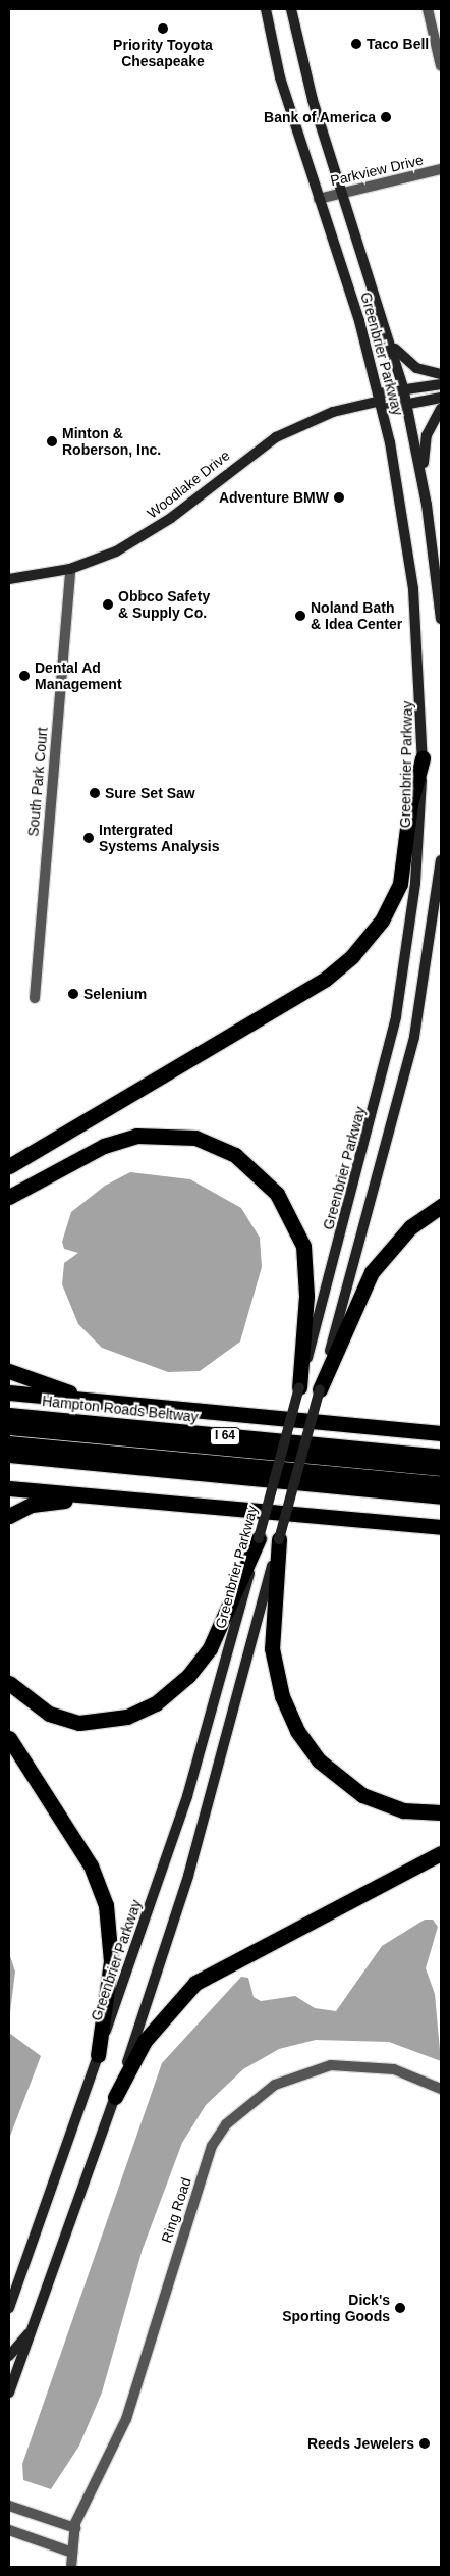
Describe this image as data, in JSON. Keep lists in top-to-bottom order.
{
  "streets": {
    "highway": ["Hampton Roads Beltway", "I 64"],
    "main road": ["Greenbrier Parkway", "Woodlake Drive"],
    "street": ["Parkview Drive", "South Park Court", "Ring Road"]
  },
  "crossings": [
    ["Parkview Drive", "Greenbrier Parkway"],
    ["Greenbrier Parkway", "Woodlake Drive"],
    ["Woodlake Drive", "South Park Court"]
  ],
  "places": [
    "Priority Toyota Chesapeake",
    "Taco Bell",
    "Bank of America",
    "Minton & Roberson, Inc.",
    "Adventure BMW",
    "Obbco Safety & Supply Co.",
    "Noland Bath & Idea Center",
    "Dental Ad Management",
    "Sure Set Saw",
    "Intergrated Systems Analysis",
    "Selenium",
    "Dick's Sporting Goods",
    "Reeds Jewelers"
  ]
}
